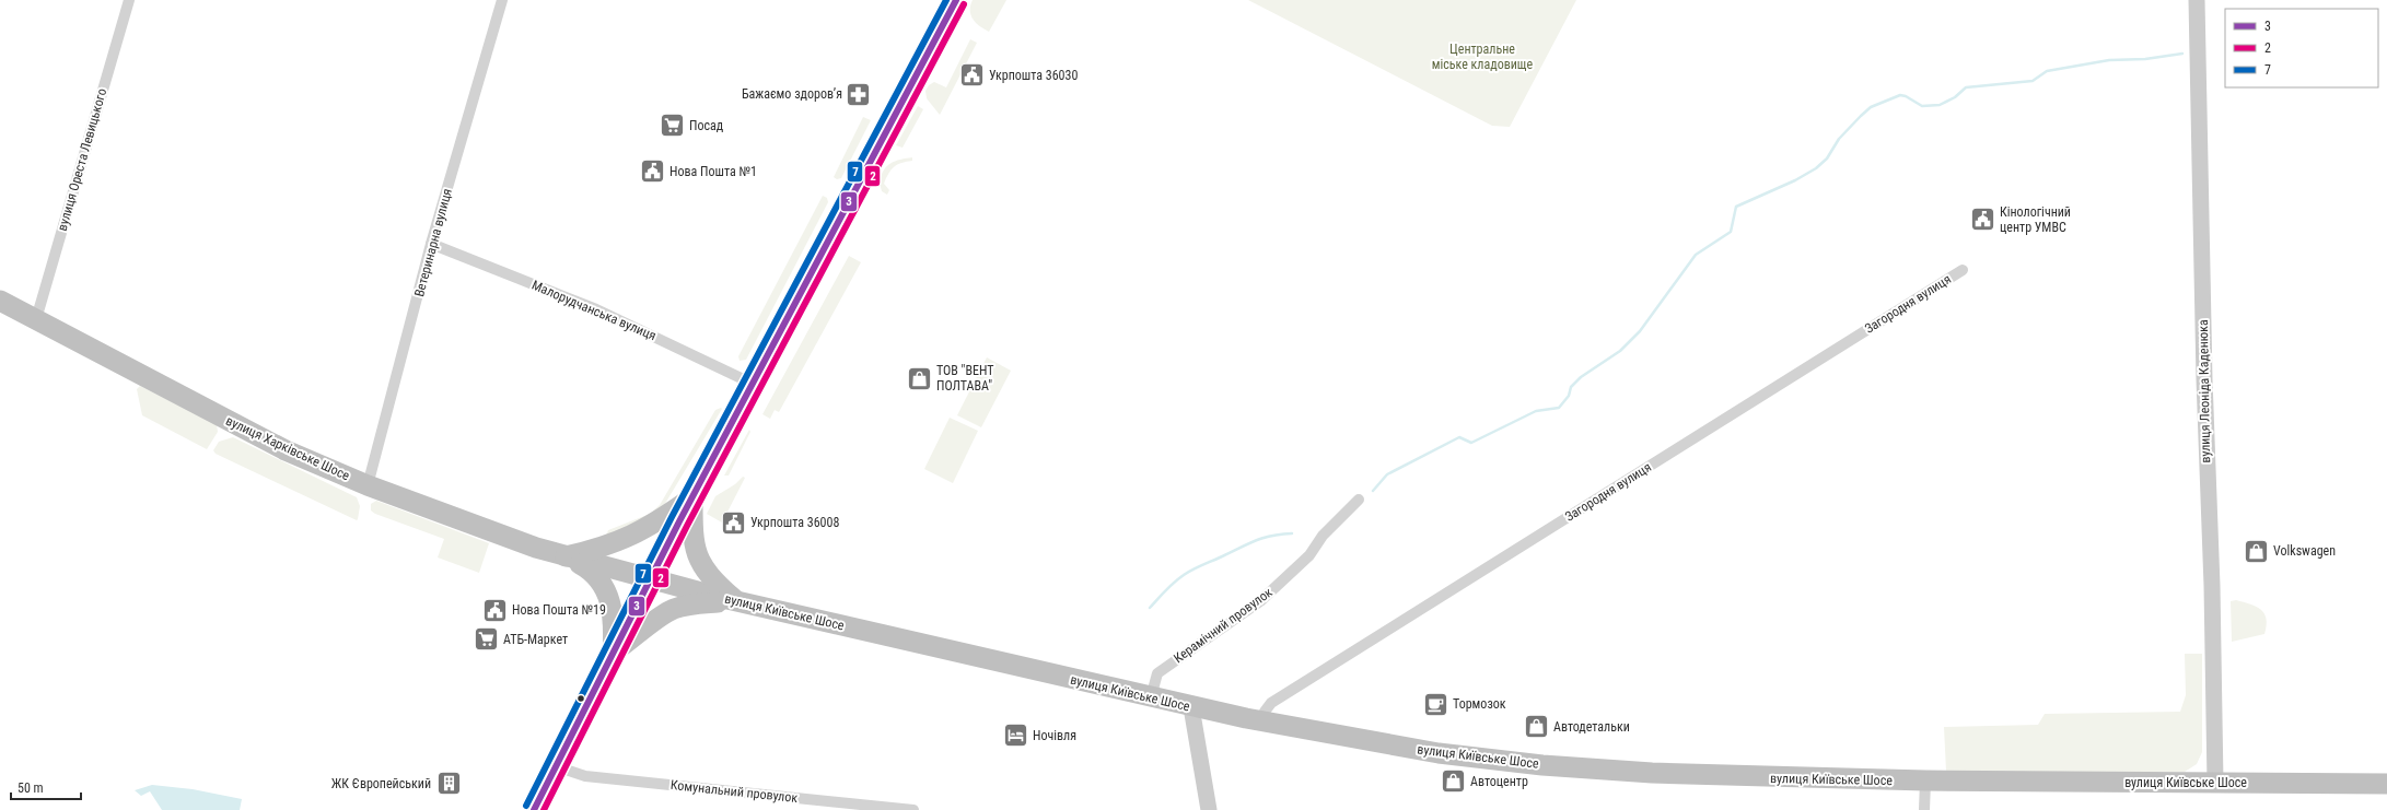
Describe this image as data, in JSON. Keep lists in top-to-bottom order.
{
  "streets": {
    "highway": ["вулиця Харківське Шосе", "вулиця Київське Шосе"],
    "street": [
      "вулиця Ореста Левицького",
      "Ветеринарна вулиця",
      "Загородня вулиця",
      "Малорудчанська вулиця",
      "вулиця Леоніда Каденюка",
      "Керамічний провулок",
      "Комунальний провулок"
    ]
  },
  "crossings": [
    ["вулиця Ореста Левицького", "вулиця Харківське Шосе"],
    ["Ветеринарна вулиця", "Малорудчанська вулиця"],
    ["Ветеринарна вулиця", "вулиця Харківське Шосе"],
    ["Загородня вулиця", "вулиця Київське Шосе"],
    ["вулиця Леоніда Каденюка", "вулиця Київське Шосе"],
    ["вулиця Харківське Шосе", "вулиця Київське Шосе"],
    ["вулиця Київське Шосе", "Керамічний провулок"]
  ],
  "parks": ["Центральне міське кладовище"],
  "places": {
    "public building": [
      "Укрпошта 36030",
      "Нова Пошта №1",
      "Кінологічний центр УМВС",
      "Укрпошта 36008",
      "Нова Пошта №19"
    ],
    "pharmacy": ["Бажаємо здоровʼя"],
    "supermarket": ["Посад", "АТБ-Маркет"],
    "shop": [
      "ТОВ \"ВЕНТ ПОЛТАВА\"",
      "Volkswagen",
      "Автодетальки",
      "Автоцентр"
    ],
    "cafe": ["Тормозок"],
    "hotel": ["Ночівля"],
    "building": ["ЖК Європейський"]
  },
  "lines": ["transit line 3", "transit line 7", "transit line 2"],
  "legend": ["3", "2", "7"],
  "scale_bar": "50 m"
}
